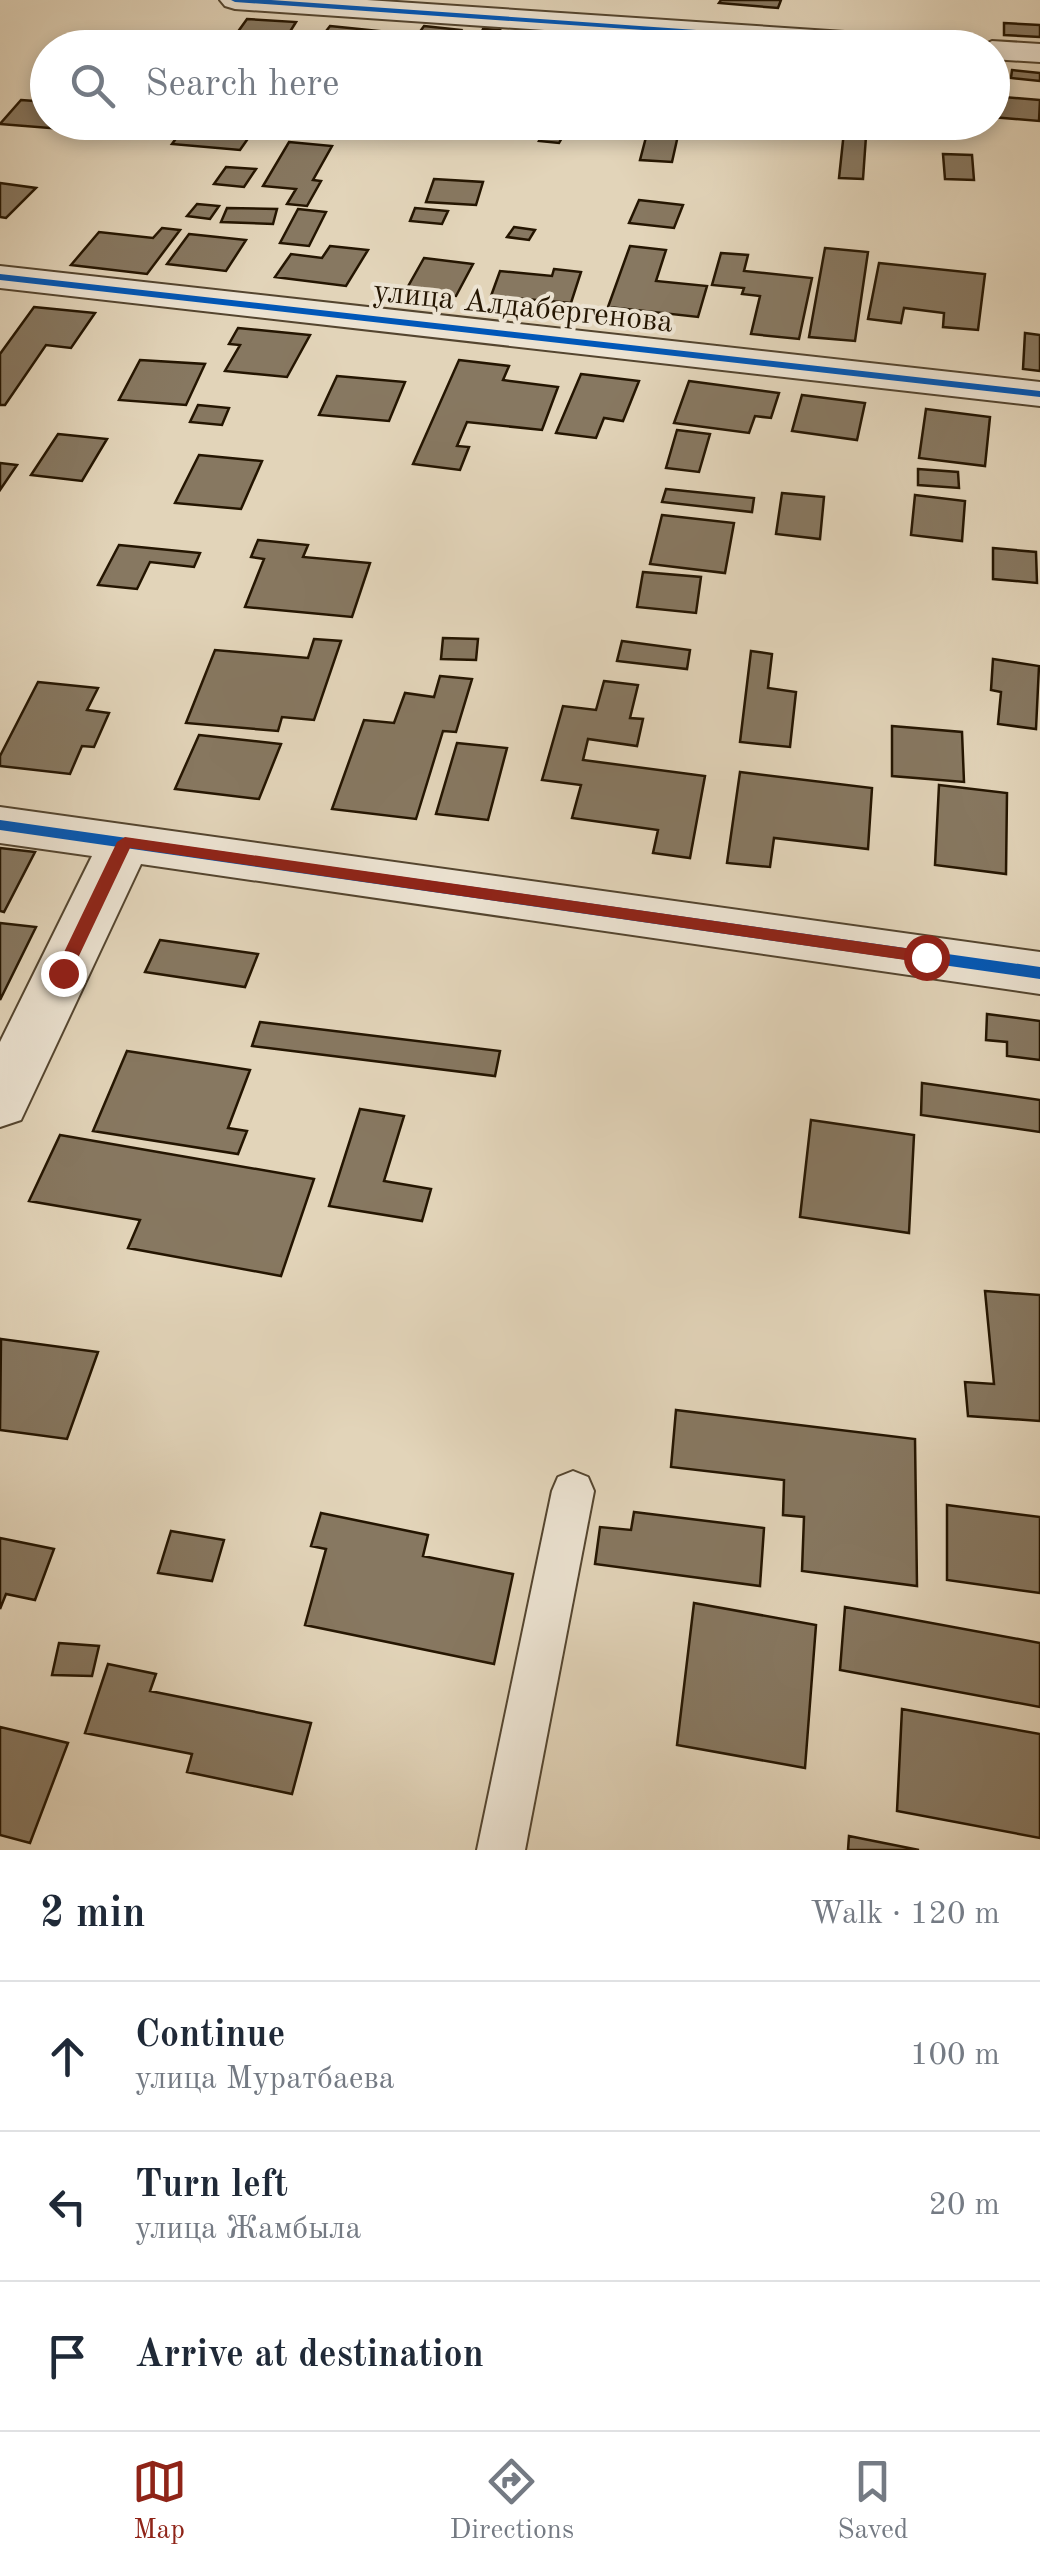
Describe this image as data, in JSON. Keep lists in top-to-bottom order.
{
  "streets": {
    "street": ["улица Алдабергенова"]
  },
  "page": {
    "search": "Search here",
    "heading": ["2 min", "Walk · 120 m"],
    "list": [
      ["Continue", "улица Муратбаева", "100 m"],
      ["Turn left", "улица Жамбыла", "20 m"],
      "Arrive at destination"
    ],
    "nav": ["Map", "Directions", "Saved"]
  }
}
